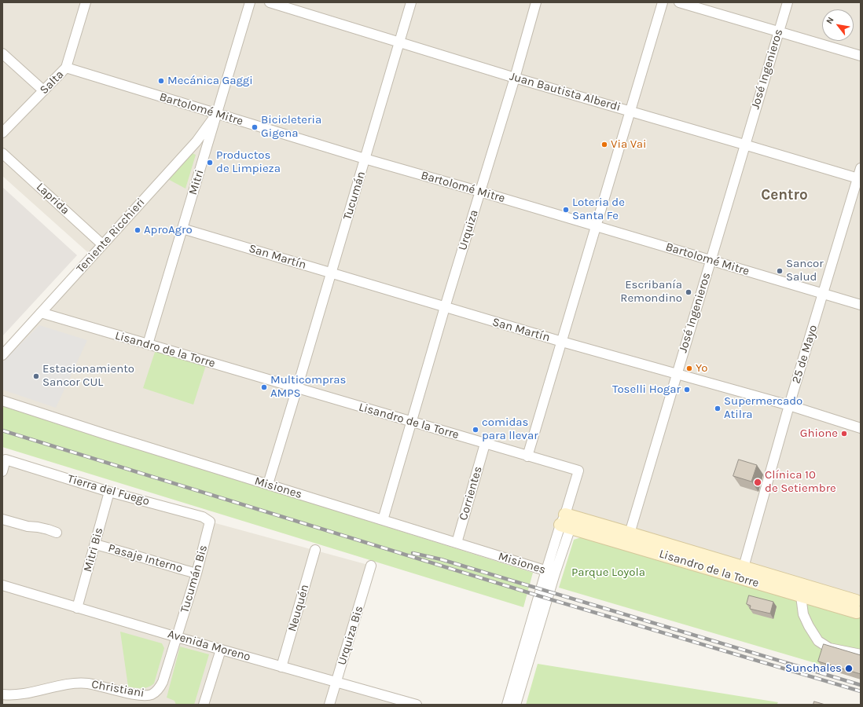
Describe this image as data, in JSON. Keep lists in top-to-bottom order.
{
  "streets": {
    "street": [
      "José Ingenieros",
      "Salta",
      "Juan Bautista Alberdi",
      "Bartolomé Mitre",
      "Mitri",
      "Tucumán",
      "Laprida",
      "Urquiza",
      "Teniente Ricchieri",
      "San Martín",
      "Lisandro de la Torre",
      "25 de Mayo",
      "Misiones",
      "Tierra del Fuego",
      "Corrientes",
      "Mitri Bis",
      "Pasaje Interno",
      "Tucumán Bis",
      "Neuquén",
      "Urquiza Bis",
      "Avenida Moreno",
      "Christiani"
    ]
  },
  "crossings": [
    ["José Ingenieros", "Juan Bautista Alberdi"],
    ["José Ingenieros", "Bartolomé Mitre"],
    ["José Ingenieros", "San Martín"],
    ["José Ingenieros", "Lisandro de la Torre"],
    ["Salta", "Bartolomé Mitre"],
    ["Juan Bautista Alberdi", "Tucumán"],
    ["Juan Bautista Alberdi", "Urquiza"],
    ["Juan Bautista Alberdi", "25 de Mayo"],
    ["Bartolomé Mitre", "Mitri"],
    ["Bartolomé Mitre", "Tucumán"],
    ["Bartolomé Mitre", "Urquiza"],
    ["Bartolomé Mitre", "Teniente Ricchieri"],
    ["Bartolomé Mitre", "25 de Mayo"],
    ["Mitri", "Teniente Ricchieri"],
    ["Mitri", "San Martín"],
    ["Mitri", "Lisandro de la Torre"],
    ["Tucumán", "San Martín"],
    ["Tucumán", "Lisandro de la Torre"],
    ["Laprida", "Teniente Ricchieri"],
    ["Urquiza", "San Martín"],
    ["Urquiza", "Lisandro de la Torre"],
    ["Teniente Ricchieri", "Lisandro de la Torre"],
    ["San Martín", "25 de Mayo"],
    ["Lisandro de la Torre", "25 de Mayo"],
    ["Lisandro de la Torre", "Corrientes"],
    ["Misiones", "Corrientes"],
    ["Tierra del Fuego", "Mitri Bis"],
    ["Tierra del Fuego", "Tucumán Bis"],
    ["Mitri Bis", "Pasaje Interno"],
    ["Mitri Bis", "Avenida Moreno"],
    ["Pasaje Interno", "Tucumán Bis"],
    ["Tucumán Bis", "Avenida Moreno"],
    ["Tucumán Bis", "Christiani"],
    ["Neuquén", "Avenida Moreno"],
    ["Urquiza Bis", "Avenida Moreno"],
    ["Avenida Moreno", "Christiani"]
  ],
  "districts": ["Centro"],
  "parks": ["Parque Loyola"],
  "places": [
    "Mecánica Gaggi",
    "Bicicleteria Gigena",
    "Via Vai",
    "Productos de Limpieza",
    "Loteria de Santa Fe",
    "AproAgro",
    "Sancor Salud",
    "Escribanía Remondino",
    "Yo",
    "Estacionamiento Sancor CUL",
    "Multicompras AMPS",
    "Toselli Hogar",
    "Supermercado Atilra",
    "comidas para llevar",
    "Ghione",
    "Clínica 10 de Setiembre",
    "Sunchales"
  ],
  "north": "top left"
}
